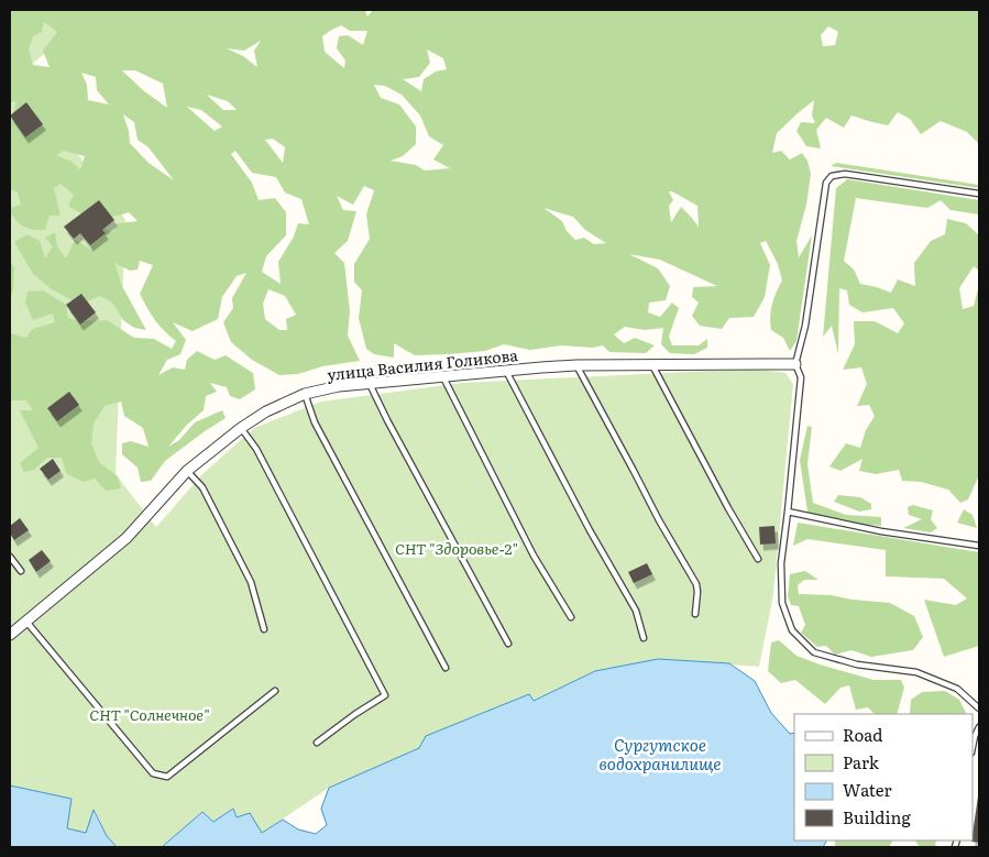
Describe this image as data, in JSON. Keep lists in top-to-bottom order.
{
  "streets": {
    "street": ["улица Василия Голикова"]
  },
  "water": ["Сургутское водохранилище"],
  "parks": ["СНТ \"Здоровье-2\"", "СНТ \"Солнечное\""],
  "legend": [
    "Road",
    "Park",
    "Water",
    "Building"
  ]
}
